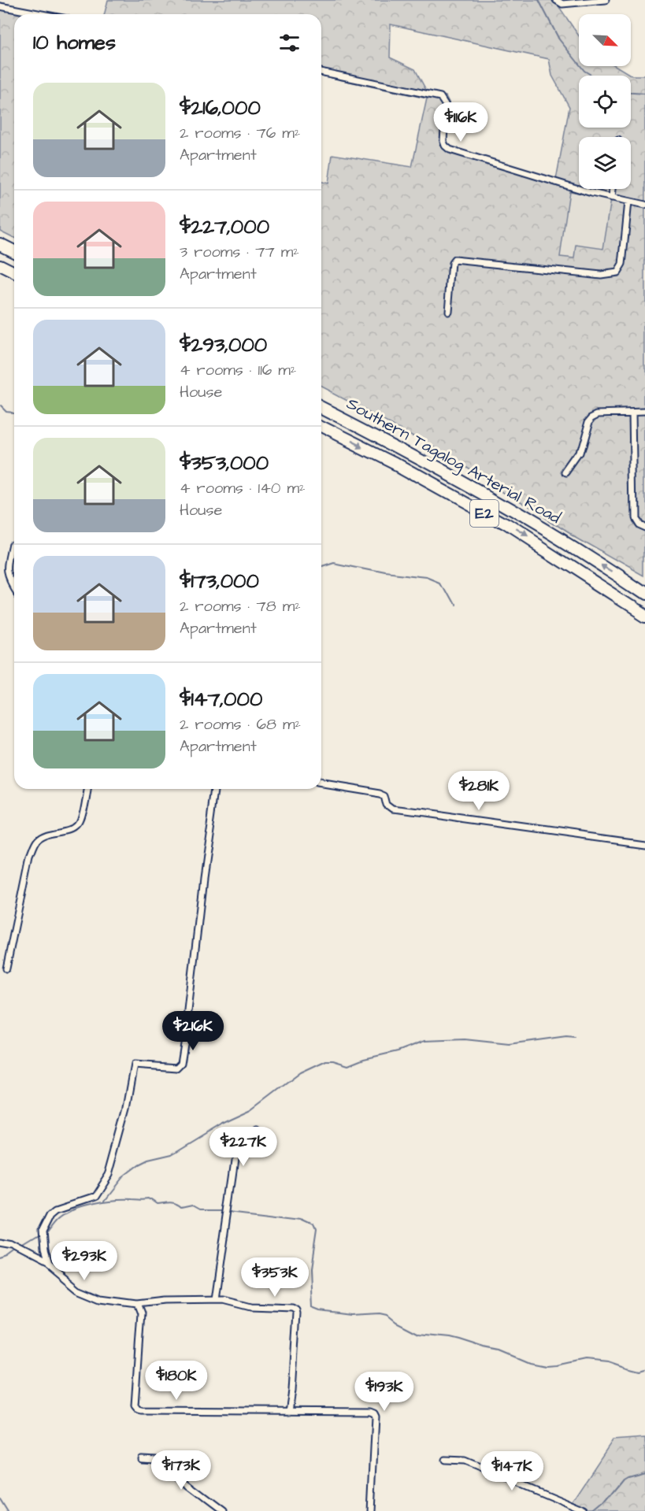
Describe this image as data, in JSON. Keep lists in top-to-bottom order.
{
  "streets": {
    "highway": ["Southern Tagalog Arterial Road", "E2"]
  },
  "north": "bottom right",
  "page": {
    "heading": "10 homes",
    "list": [
      {
        "name": "$216,000",
        "note": "2 rooms · 76 m² · Apartment"
      },
      {
        "name": "$227,000",
        "note": "3 rooms · 77 m² · Apartment"
      },
      {
        "name": "$293,000",
        "note": "4 rooms · 116 m² · House"
      },
      {
        "name": "$353,000",
        "note": "4 rooms · 140 m² · House"
      },
      {
        "name": "$173,000",
        "note": "2 rooms · 78 m² · Apartment"
      },
      {
        "name": "$147,000",
        "note": "2 rooms · 68 m² · Apartment"
      }
    ],
    "price": [
      "$116K",
      "$281K",
      "$216K",
      "$227K",
      "$293K",
      "$353K",
      "$180K",
      "$193K",
      "$173K",
      "$147K"
    ]
  }
}
